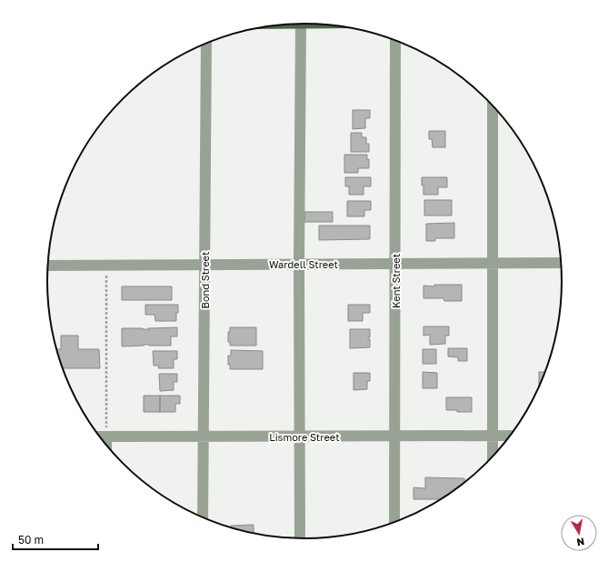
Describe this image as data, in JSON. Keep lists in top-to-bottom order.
{
  "streets": {
    "street": [
      "Wardell Street",
      "Bond Street",
      "Kent Street",
      "Lismore Street"
    ]
  },
  "crossings": [
    ["Wardell Street", "Bond Street"],
    ["Wardell Street", "Kent Street"],
    ["Bond Street", "Lismore Street"],
    ["Kent Street", "Lismore Street"]
  ],
  "scale_bar": "50 m",
  "north": "bottom"
}
